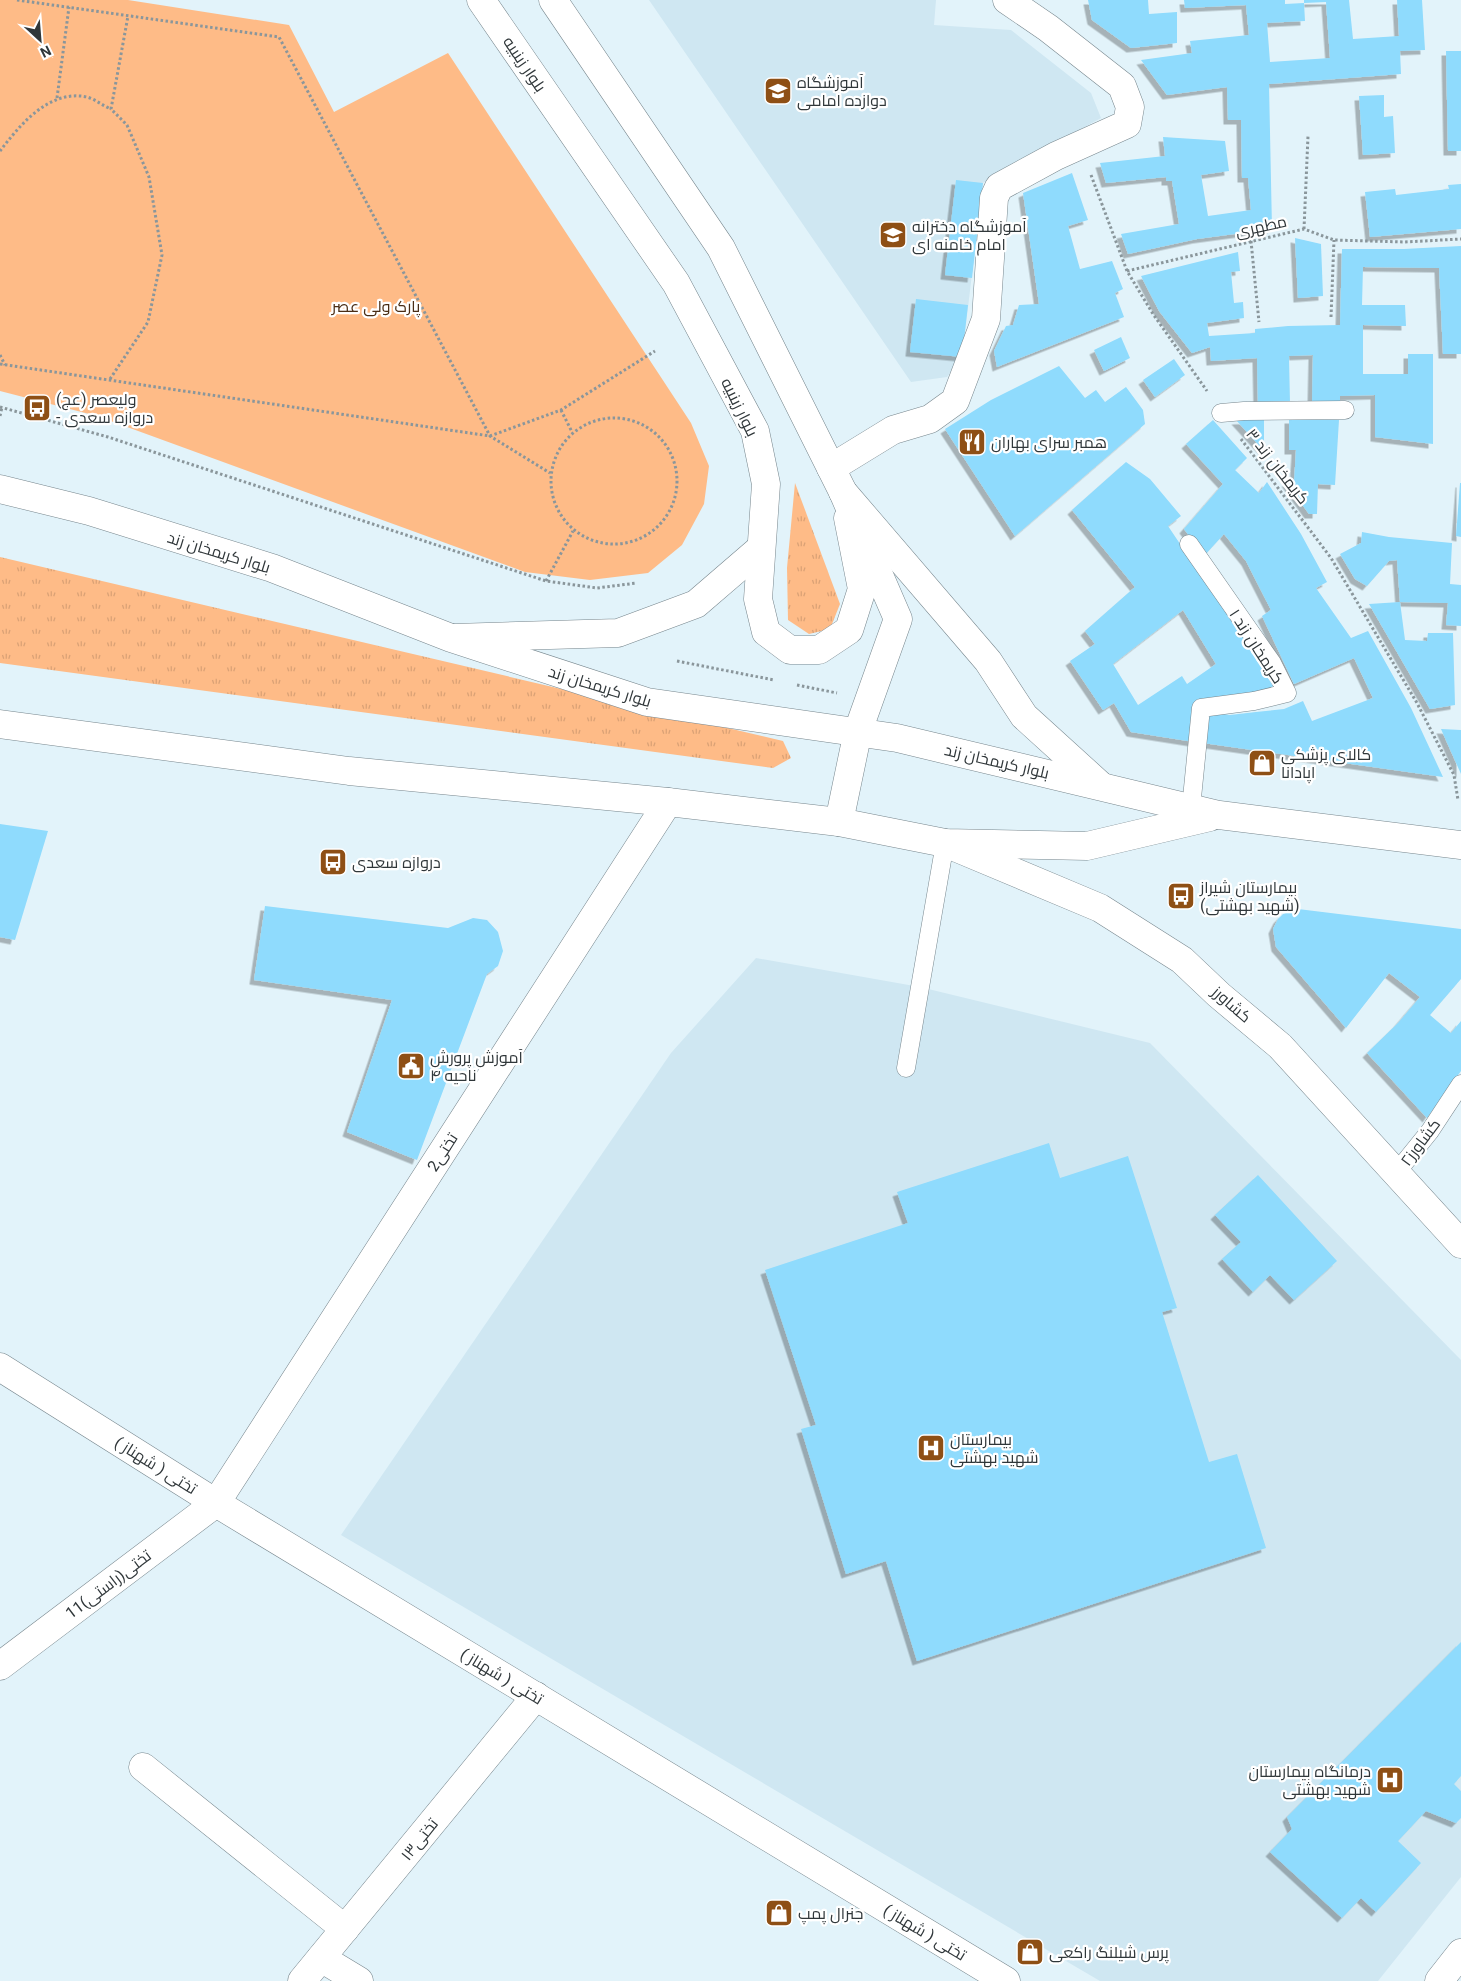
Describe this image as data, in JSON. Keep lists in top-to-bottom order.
{
  "streets": {
    "main road": [
      "بلوار زینبیه",
      "بلوار کریمخان زند",
      "کشاورز",
      "2تختی",
      "تختی ( شهناز )",
      "11تختی(راستی)",
      "تختی۱۳"
    ],
    "lane": ["کریمخان زند ۱", "کشاورز۲"],
    "path": ["مطهری", "کریمخان زند ۳"]
  },
  "crossings": [
    ["مطهری", "کریمخان زند ۳"],
    ["بلوار کریمخان زند", "کریمخان زند ۱"],
    ["بلوار کریمخان زند", "کشاورز"],
    ["بلوار کریمخان زند", "2تختی"],
    ["کشاورز", "کشاورز۲"],
    ["2تختی", "تختی ( شهناز )"],
    ["2تختی", "11تختی(راستی)"],
    ["تختی ( شهناز )", "11تختی(راستی)"],
    ["تختی ( شهناز )", "تختی۱۳"]
  ],
  "parks": ["پارک ولی عصر"],
  "places": {
    "school or university": ["آموزشگاه دوازده امامی", "آموزشگاه دخترانه امام خامنه ای"],
    "bus stop": ["ولیعصر (عج) - دروازه سعدی", "دروازه سعدی", "بیمارستان شیراز (شهید بهشتی)"],
    "restaurant": ["همبر سرای بهاران"],
    "shop": ["کالای پزشکی اپادانا", "جنرال پمپ", "پرس شیلنگ راکعی"],
    "public building": ["آموزش پرورش ناحیه ۴"],
    "hospital": ["بیمارستان شهید بهشتی", "درمانگاه بیمارستان شهید بهشتی"]
  },
  "north": "bottom right"
}
